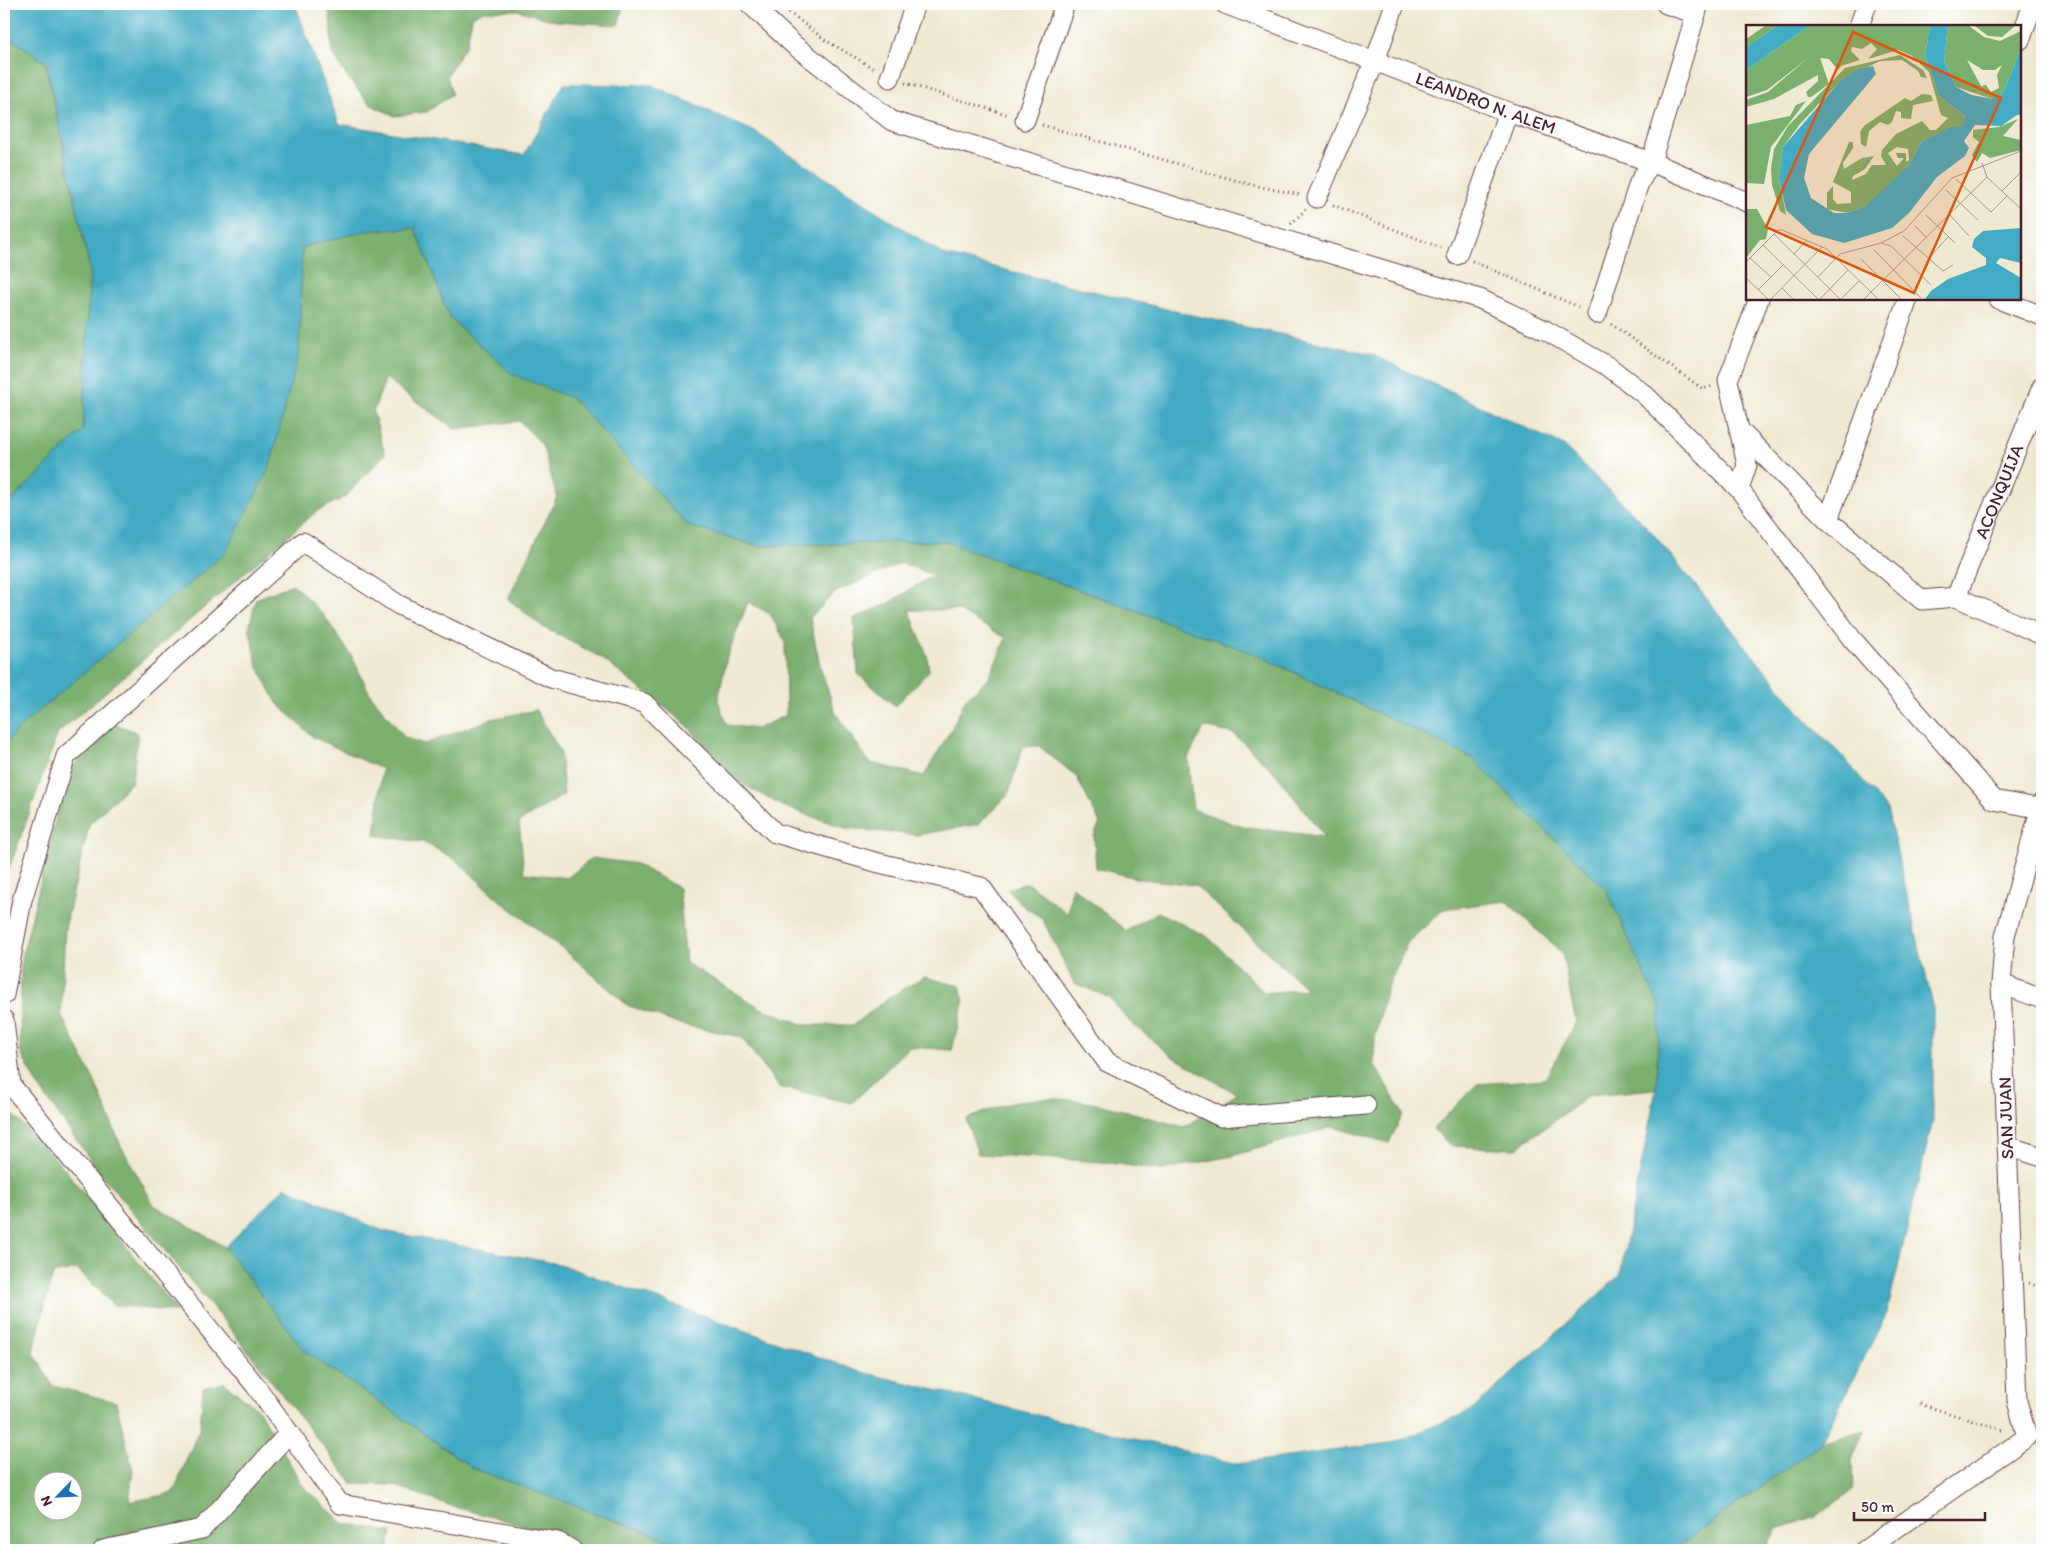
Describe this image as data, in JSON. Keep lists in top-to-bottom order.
{
  "streets": {
    "street": ["LEANDRO N. ALEM", "ACONQUIJA", "SAN JUAN"]
  },
  "scale_bar": "50 m",
  "north": "bottom left"
}
